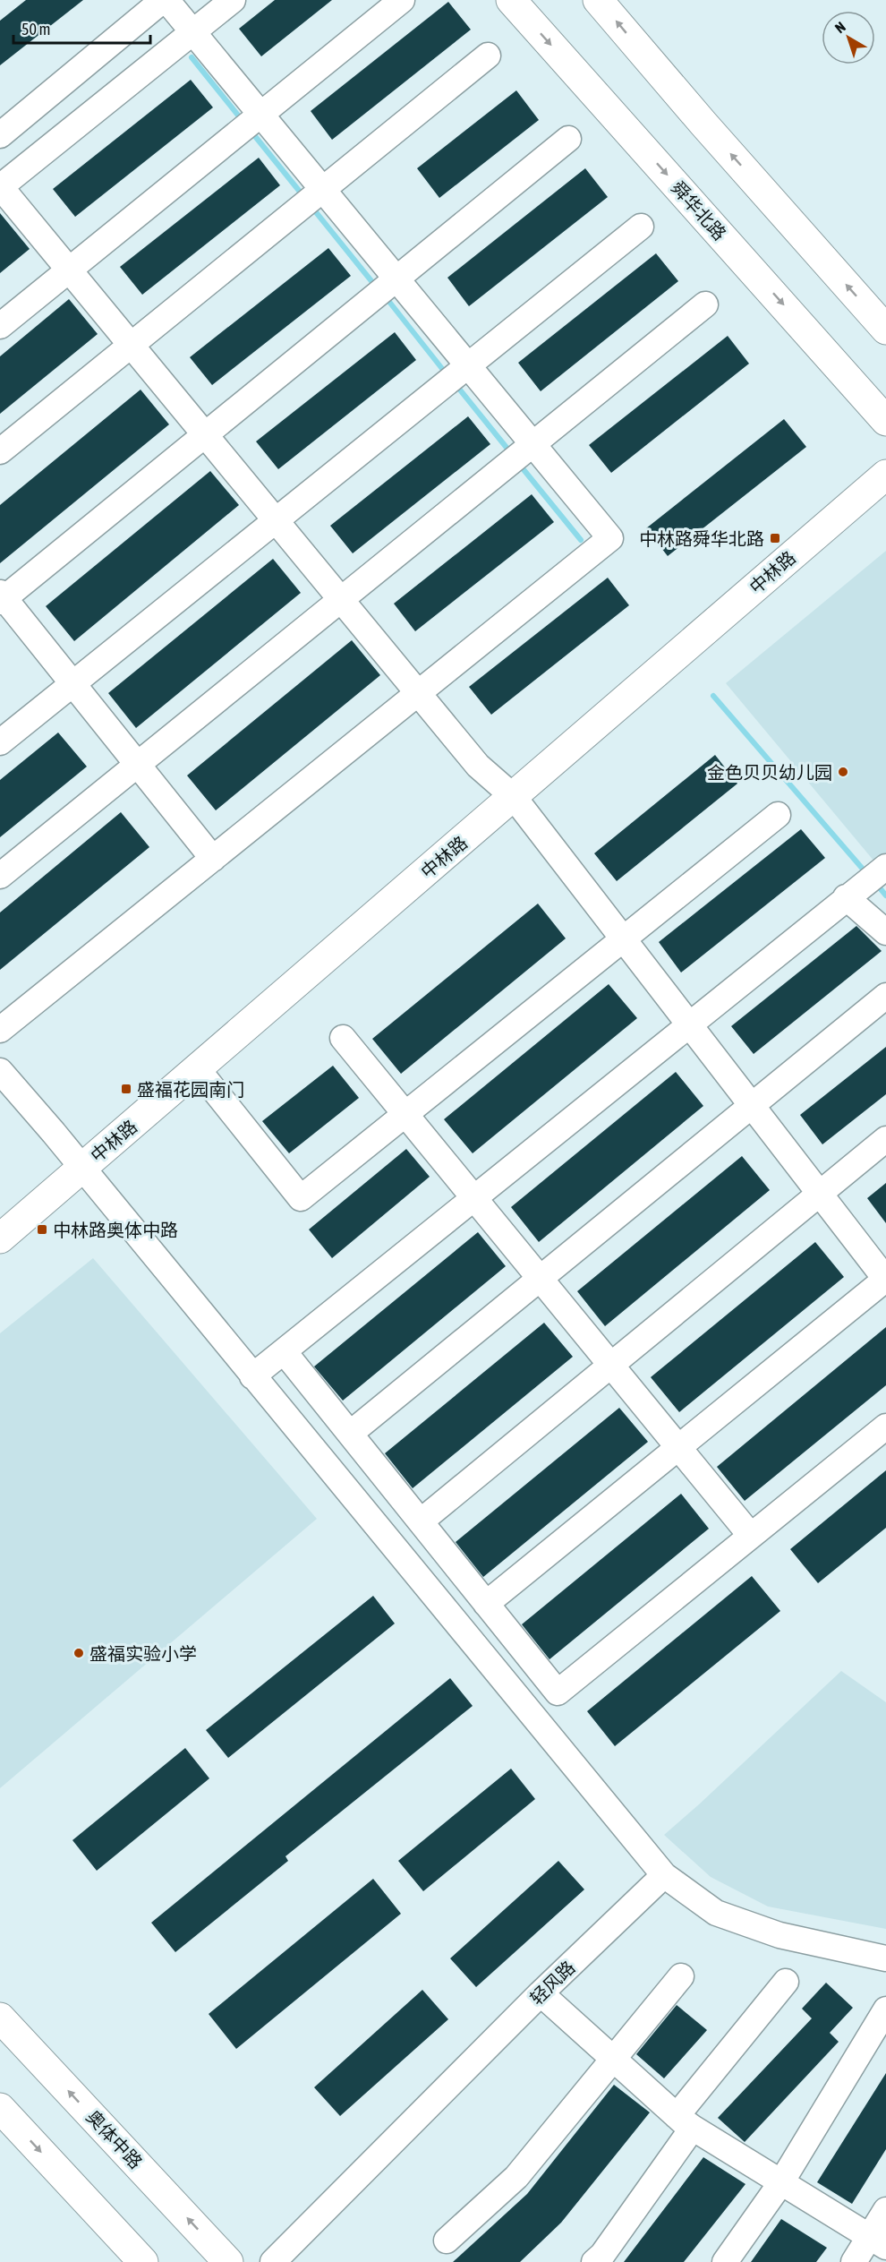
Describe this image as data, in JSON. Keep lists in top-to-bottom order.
{
  "streets": {
    "main road": ["舜华北路", "中林路", "奥体中路"],
    "street": ["轻风路"]
  },
  "places": {
    "transit": ["中林路舜华北路", "盛福花园南门", "中林路奥体中路"],
    "other": ["金色贝贝幼儿园", "盛福实验小学"]
  },
  "scale_bar": "50 m",
  "north": "top left"
}
